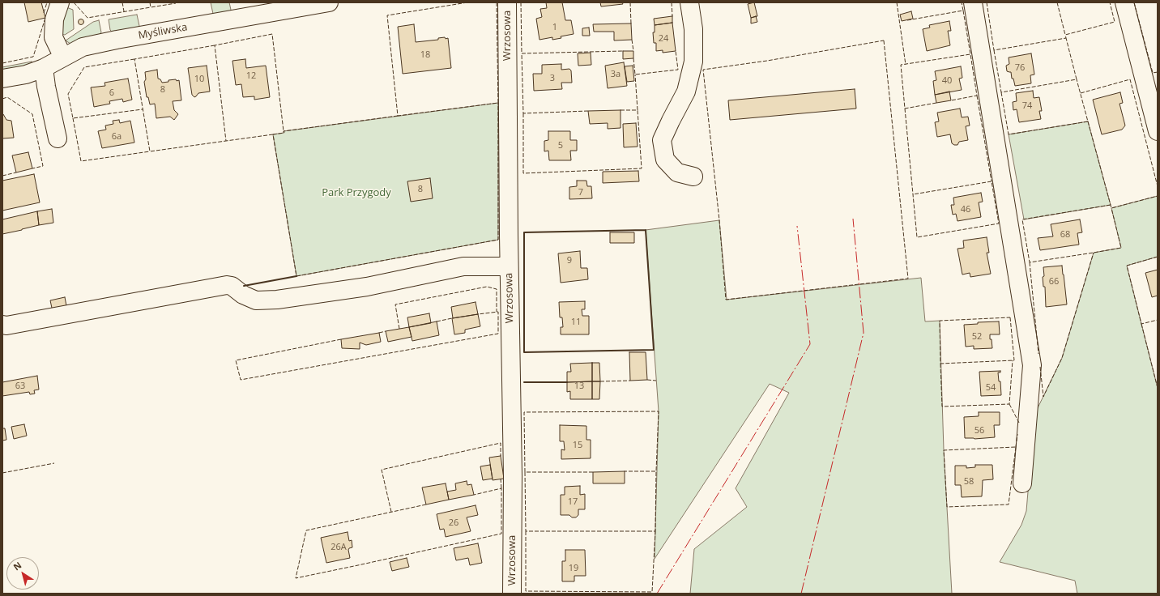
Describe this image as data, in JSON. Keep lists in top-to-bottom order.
{
  "streets": {
    "street": ["Myśliwska", "Wrzosowa"]
  },
  "parks": ["Park Przygody"],
  "house_numbers": [
    "1",
    "24",
    "18",
    "76",
    "3a",
    "12",
    "3",
    "10",
    "40",
    "8",
    "6",
    "74",
    "6a",
    "5",
    "8",
    "7",
    "46",
    "68",
    "9",
    "66",
    "11",
    "52",
    "63",
    "13",
    "54",
    "56",
    "15",
    "58",
    "17",
    "26",
    "26A",
    "19"
  ],
  "north": "top left"
}
